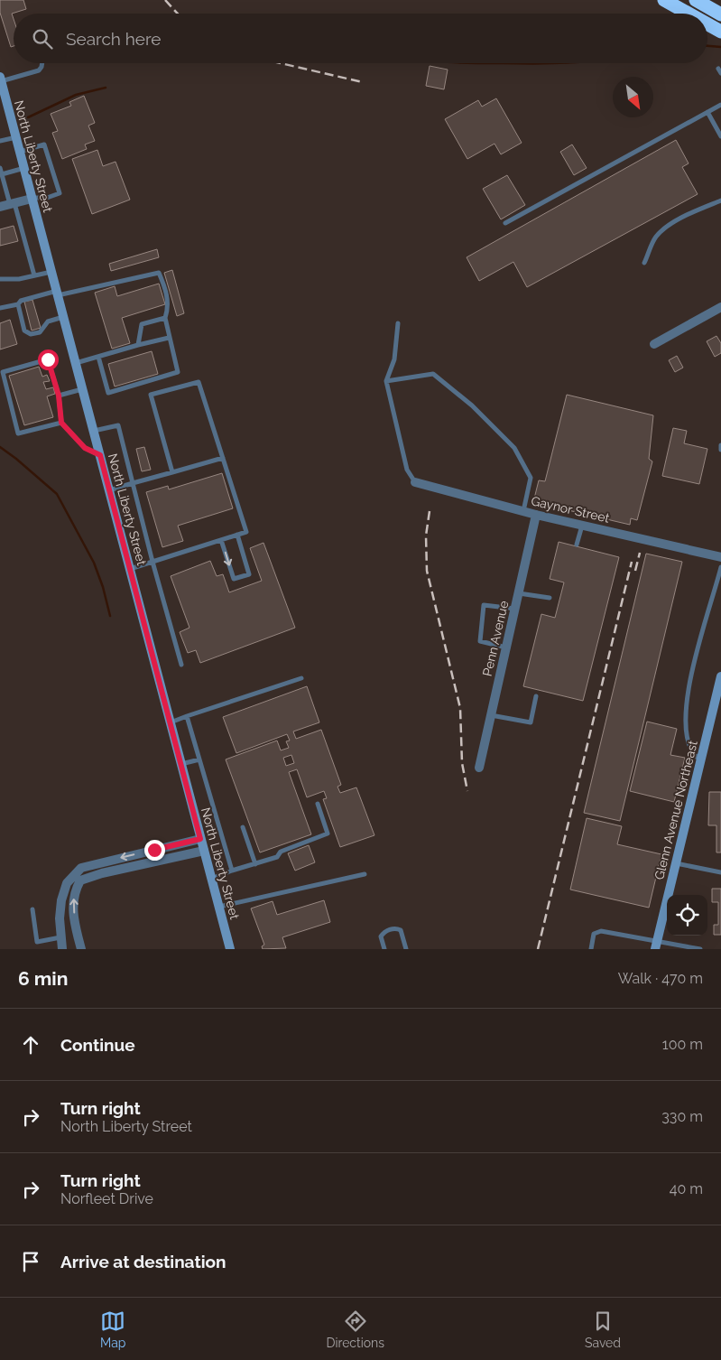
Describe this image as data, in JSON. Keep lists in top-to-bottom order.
{
  "streets": {
    "main road": ["North Liberty Street", "Glenn Avenue Northeast"],
    "street": ["Gaynor Street", "Penn Avenue"]
  },
  "crossings": [
    ["Gaynor Street", "Penn Avenue"]
  ],
  "north": "bottom right",
  "page": {
    "search": "Search here",
    "heading": ["6 min", "Walk · 470 m"],
    "list": [
      ["Continue", "100 m"],
      ["Turn right", "North Liberty Street", "330 m"],
      ["Turn right", "Norfleet Drive", "40 m"],
      "Arrive at destination"
    ],
    "nav": ["Map", "Directions", "Saved"]
  }
}
